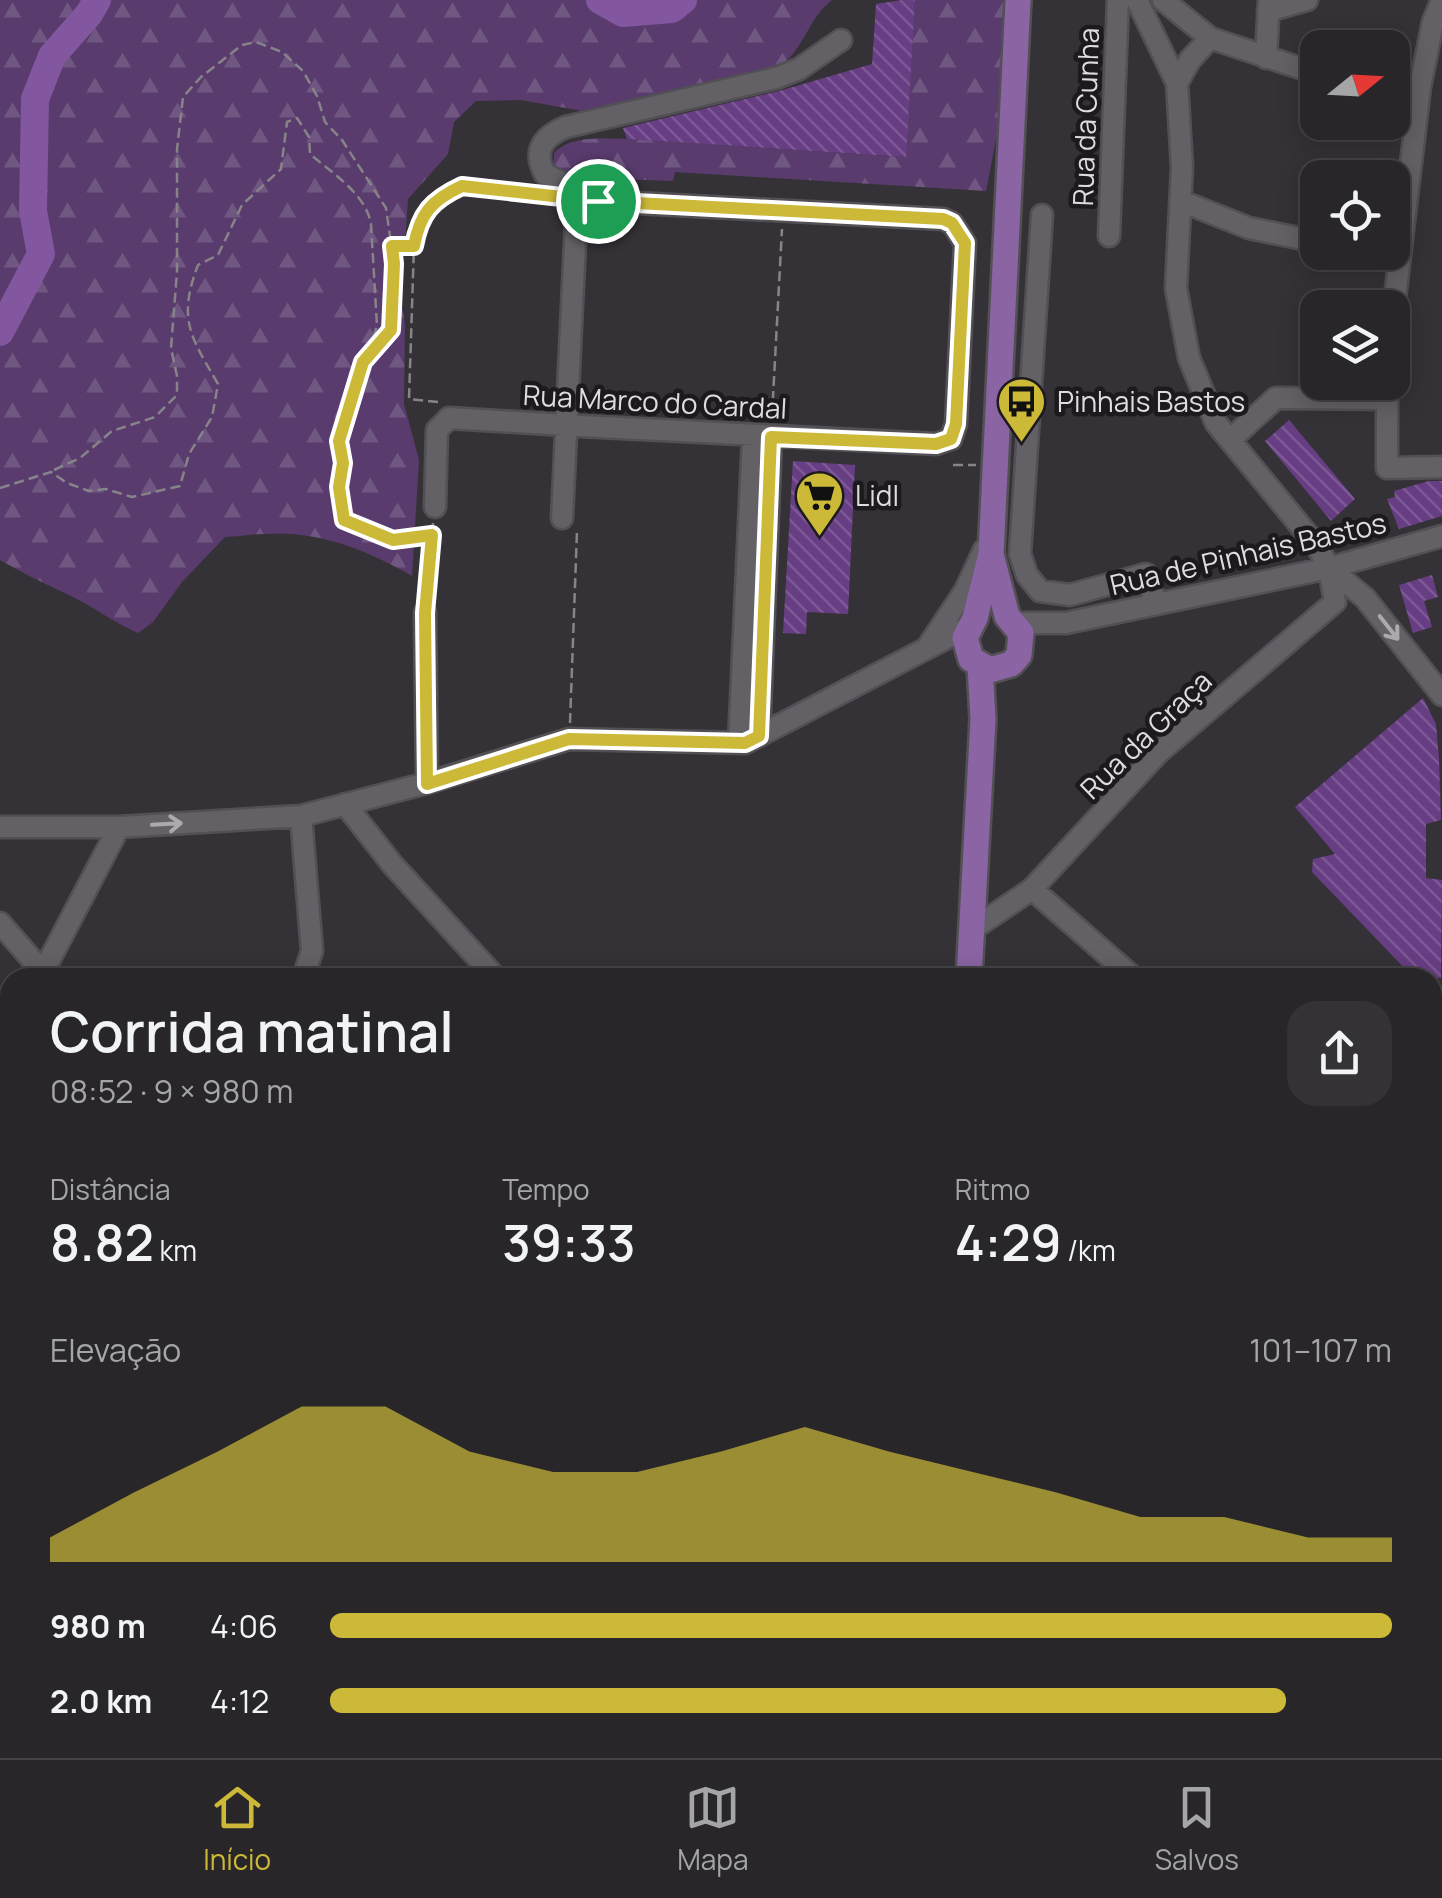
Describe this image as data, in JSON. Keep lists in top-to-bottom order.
{
  "streets": {
    "street": [
      "Rua da Cunha",
      "Rua Marco do Cardal",
      "Rua de Pinhais Bastos",
      "Rua da Graça"
    ]
  },
  "crossings": [
    ["Rua de Pinhais Bastos", "Rua da Graça"]
  ],
  "places": {
    "bus stop": ["Pinhais Bastos"],
    "supermarket": ["Lidl"]
  },
  "north": "right",
  "page": {
    "heading": ["Corrida matinal", "08:52 · 9 × 980 m"],
    "stats": [
      ["Distância", "8.82 km"],
      ["Tempo", "39:33"],
      ["Ritmo", "4:29 /km"]
    ],
    "chart": ["Elevação", "101–107 m"],
    "list": [
      {
        "name": "980 m",
        "note": "4:06"
      },
      {
        "name": "2.0 km",
        "note": "4:12"
      }
    ],
    "tabs": ["Início", "Mapa", "Salvos"]
  }
}
